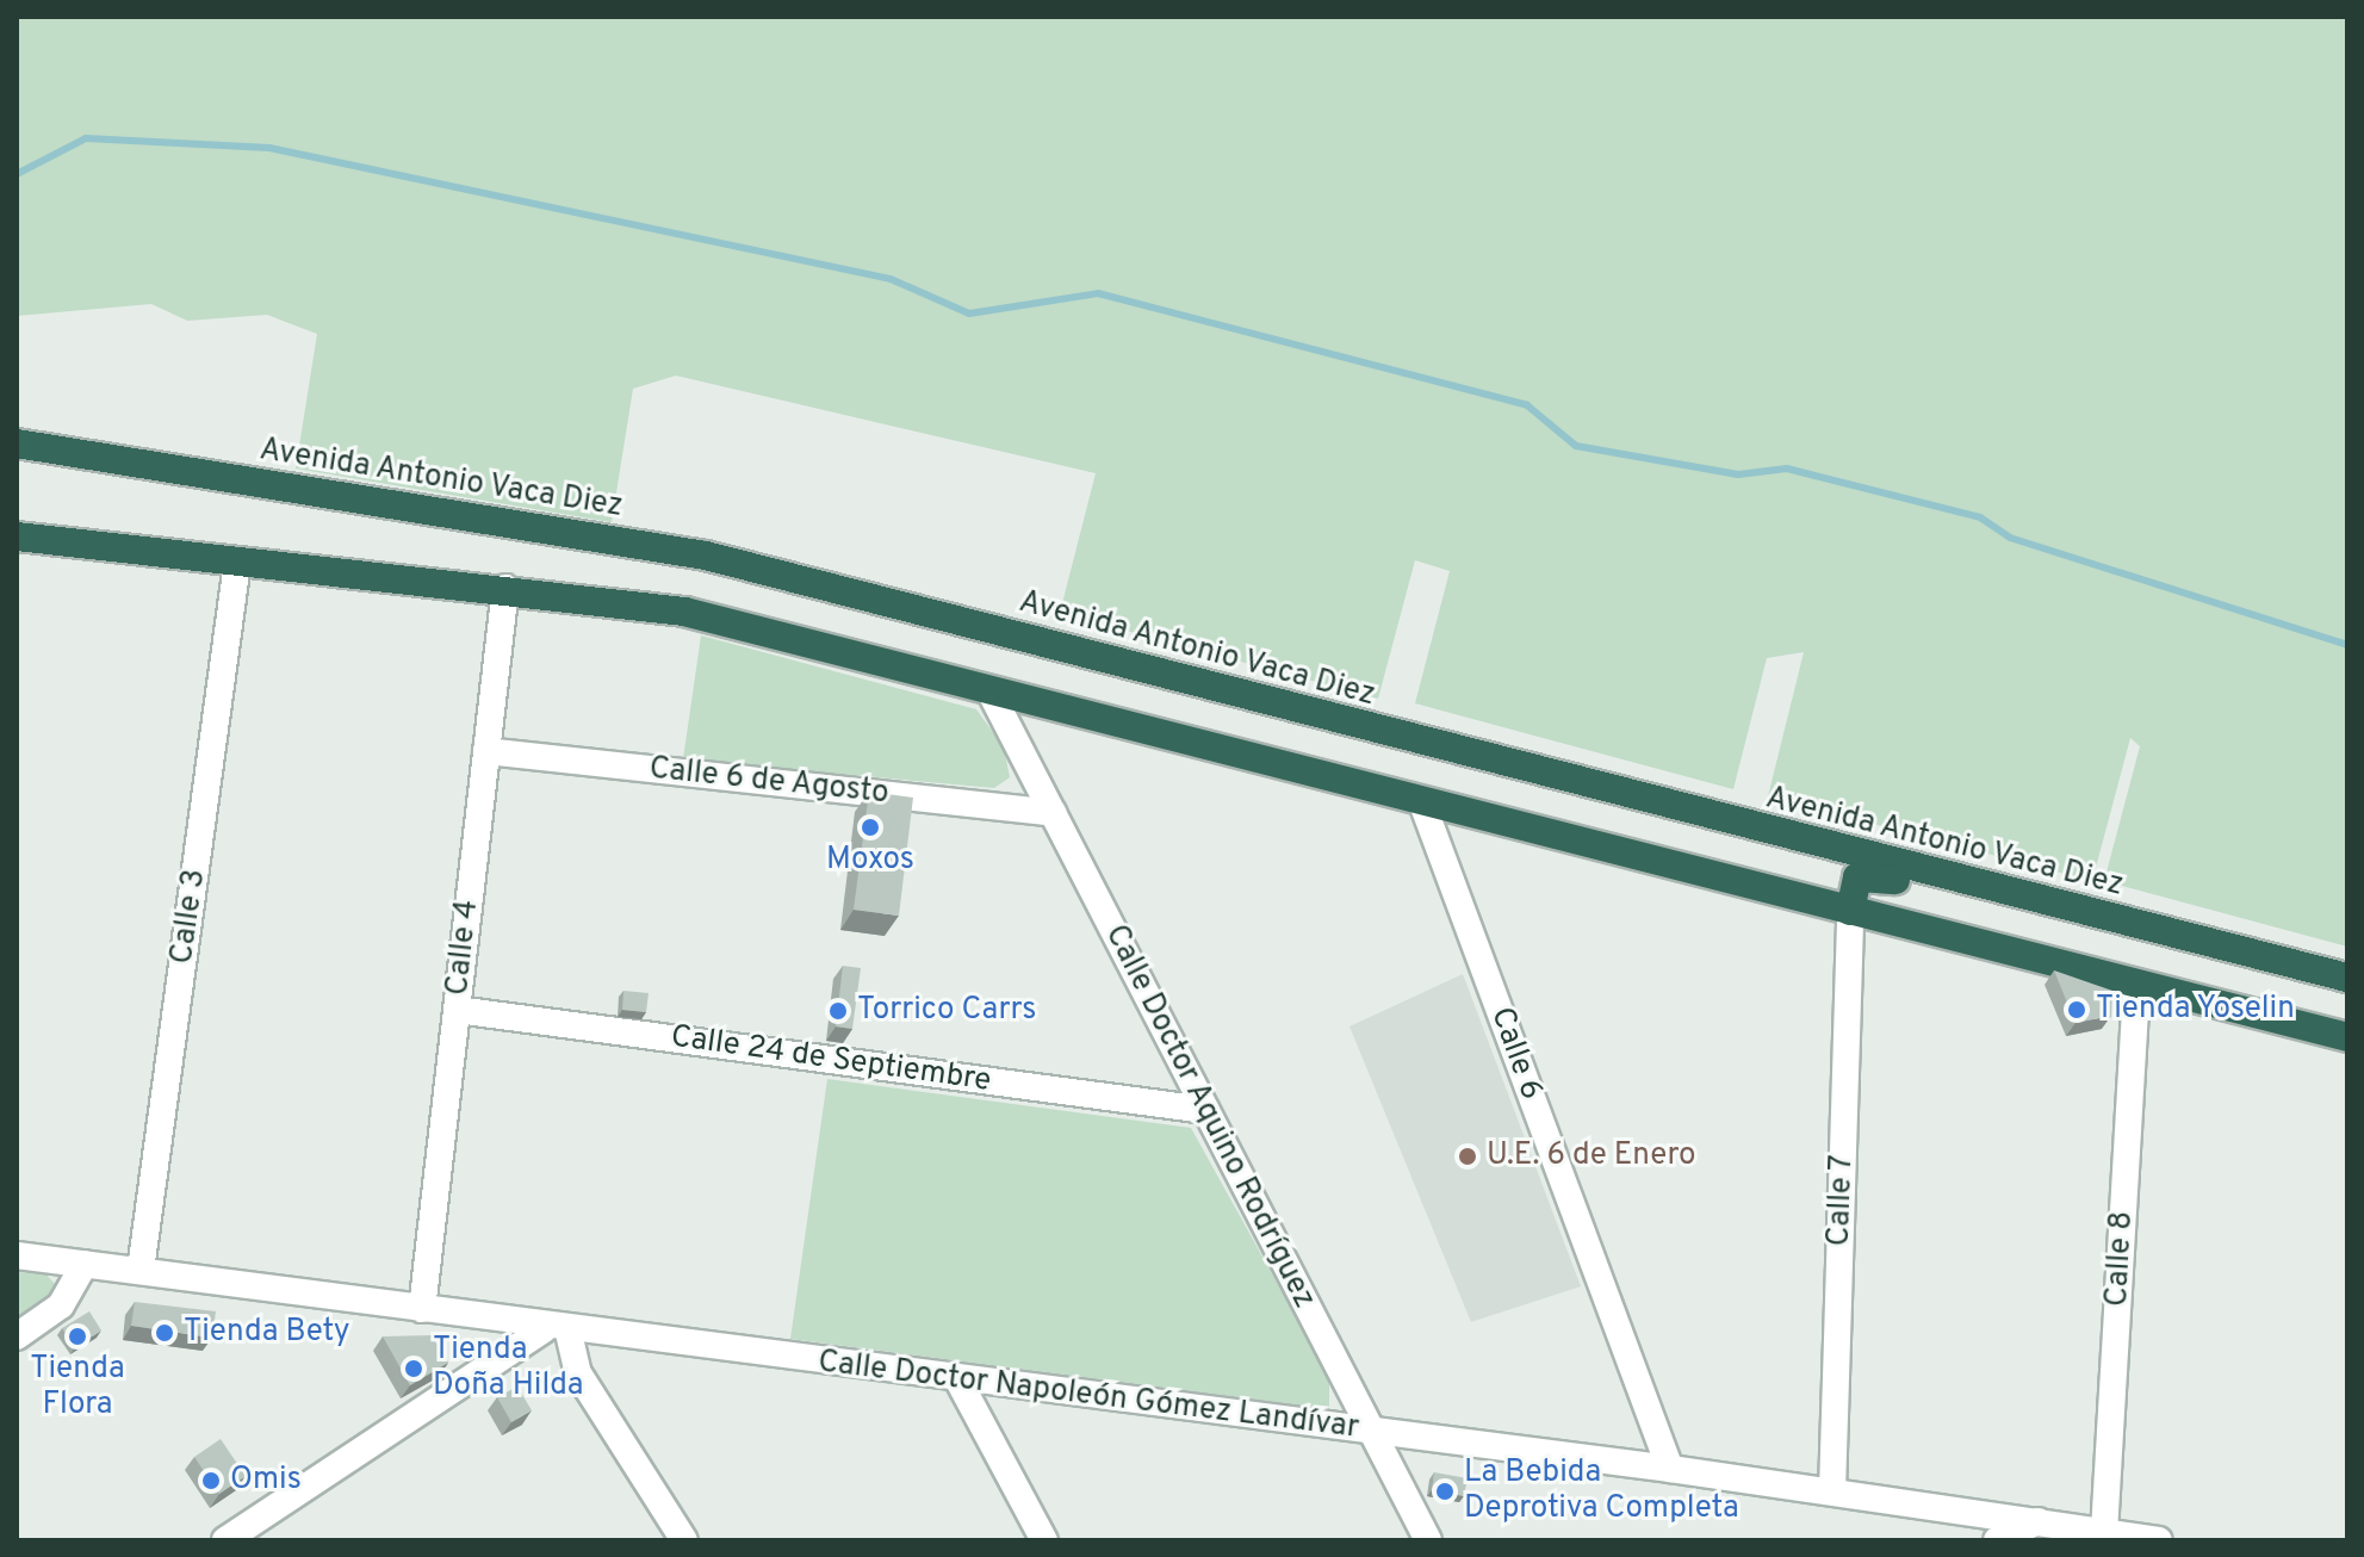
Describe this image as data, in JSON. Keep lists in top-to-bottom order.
{
  "streets": {
    "highway": ["Avenida Antonio Vaca Diez"],
    "street": [
      "Calle 6 de Agosto",
      "Calle 3",
      "Calle 4",
      "Calle 6",
      "Calle 24 de Septiembre",
      "Calle Doctor Aquino Rodríguez",
      "Calle 7",
      "Calle 8",
      "Calle Doctor Napoleón Gómez Landívar"
    ]
  },
  "crossings": [
    ["Calle 6 de Agosto", "Calle 4"],
    ["Calle 6 de Agosto", "Calle Doctor Aquino Rodríguez"],
    ["Calle 3", "Calle Doctor Napoleón Gómez Landívar"],
    ["Calle 4", "Calle 24 de Septiembre"],
    ["Calle 4", "Calle Doctor Napoleón Gómez Landívar"],
    ["Calle 6", "Calle Doctor Napoleón Gómez Landívar"],
    ["Calle 24 de Septiembre", "Calle Doctor Aquino Rodríguez"],
    ["Calle Doctor Aquino Rodríguez", "Calle Doctor Napoleón Gómez Landívar"],
    ["Calle 7", "Calle Doctor Napoleón Gómez Landívar"],
    ["Calle 8", "Calle Doctor Napoleón Gómez Landívar"]
  ],
  "places": [
    "Moxos",
    "Tienda Yoselin",
    "Torrico Carrs",
    "U.E. 6 de Enero",
    "Tienda Bety",
    "Tienda Flora",
    "Tienda Doña Hilda",
    "Omis",
    "La Bebida Deprotiva Completa"
  ]
}
